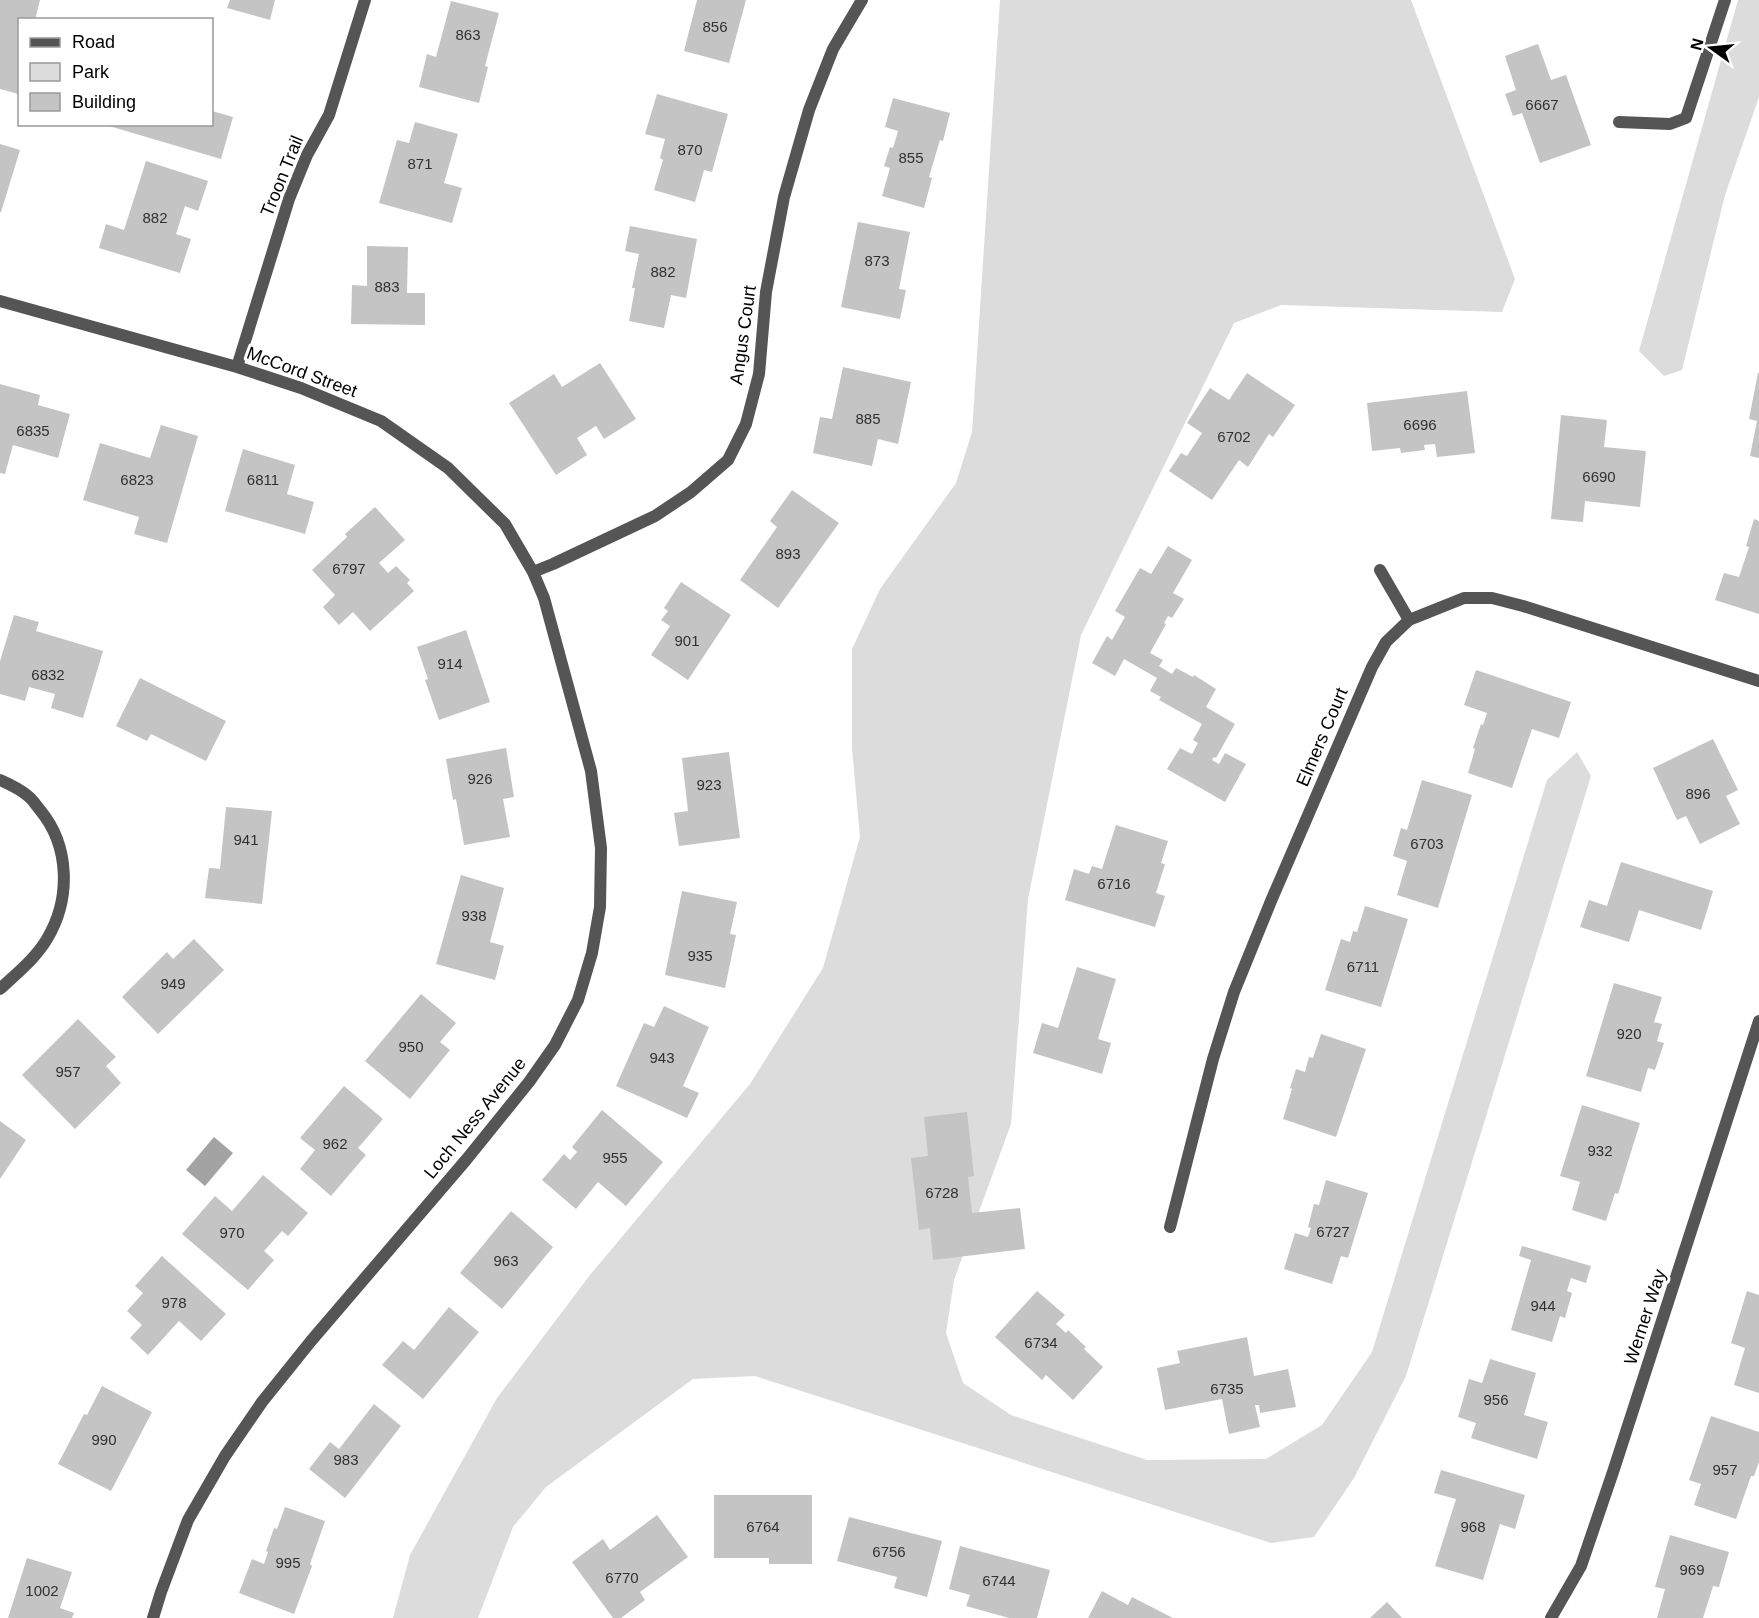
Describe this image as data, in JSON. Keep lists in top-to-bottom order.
{
  "streets": {
    "street": [
      "Troon Trail",
      "Angus Court",
      "McCord Street",
      "Elmers Court",
      "Loch Ness Avenue",
      "Werner Way"
    ]
  },
  "crossings": [
    ["Troon Trail", "McCord Street"],
    ["Angus Court", "McCord Street"],
    ["Angus Court", "Loch Ness Avenue"],
    ["McCord Street", "Loch Ness Avenue"]
  ],
  "house_numbers": [
    "856",
    "863",
    "6667",
    "870",
    "855",
    "871",
    "882",
    "873",
    "882",
    "883",
    "885",
    "6696",
    "6835",
    "6702",
    "6690",
    "6823",
    "6811",
    "893",
    "6797",
    "901",
    "914",
    "6832",
    "926",
    "923",
    "896",
    "941",
    "6703",
    "6716",
    "938",
    "935",
    "6711",
    "949",
    "920",
    "950",
    "943",
    "957",
    "962",
    "932",
    "955",
    "6728",
    "6727",
    "970",
    "963",
    "978",
    "944",
    "6734",
    "6735",
    "956",
    "990",
    "983",
    "957",
    "6764",
    "968",
    "6756",
    "995",
    "969",
    "6770",
    "6744",
    "1002"
  ],
  "legend": ["Road", "Park", "Building"],
  "north": "left"
}
